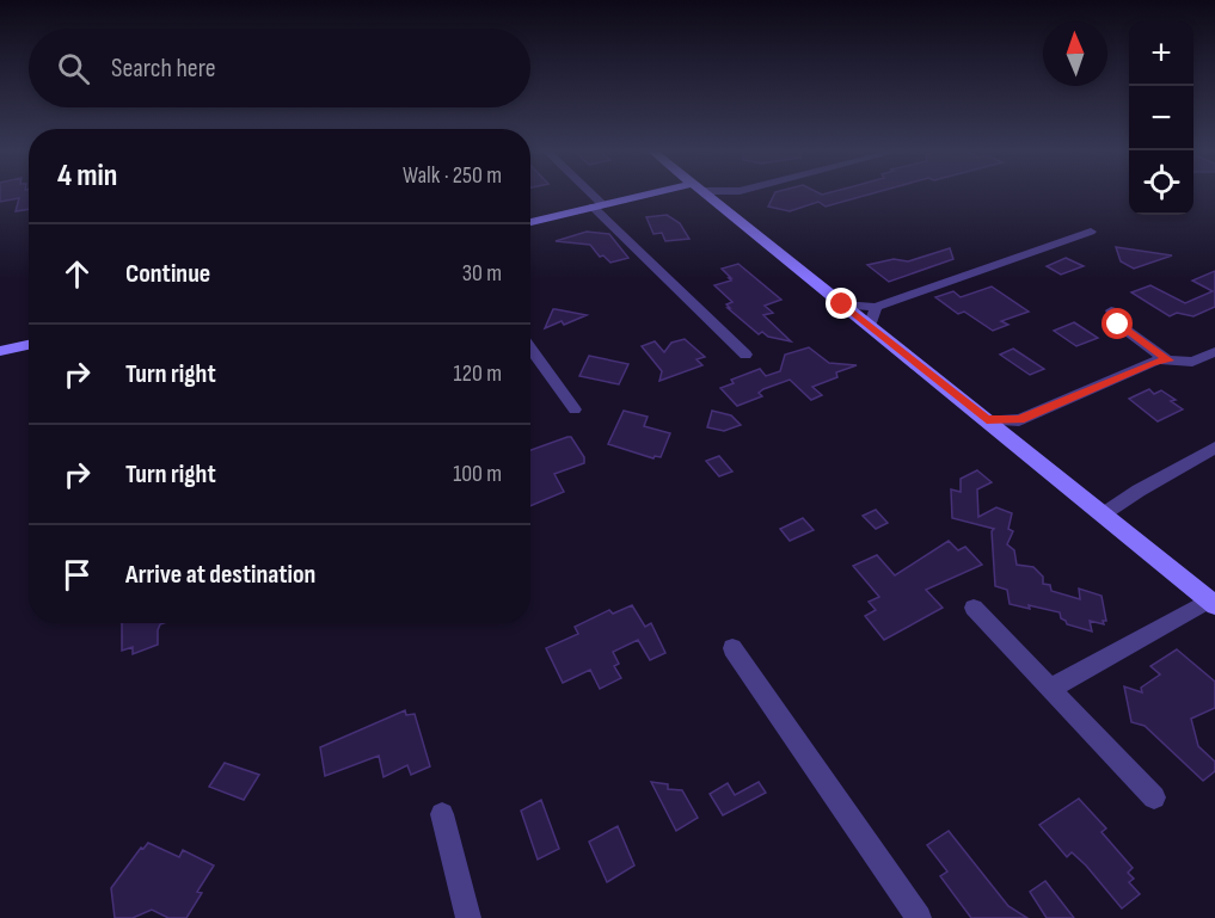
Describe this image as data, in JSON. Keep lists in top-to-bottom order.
{
  "north": "top",
  "page": {
    "map_buttons": ["+", "−"],
    "search": "Search here",
    "heading": ["4 min", "Walk · 250 m"],
    "list": [
      ["Continue", "30 m"],
      ["Turn right", "120 m"],
      ["Turn right", "100 m"],
      "Arrive at destination"
    ]
  }
}
